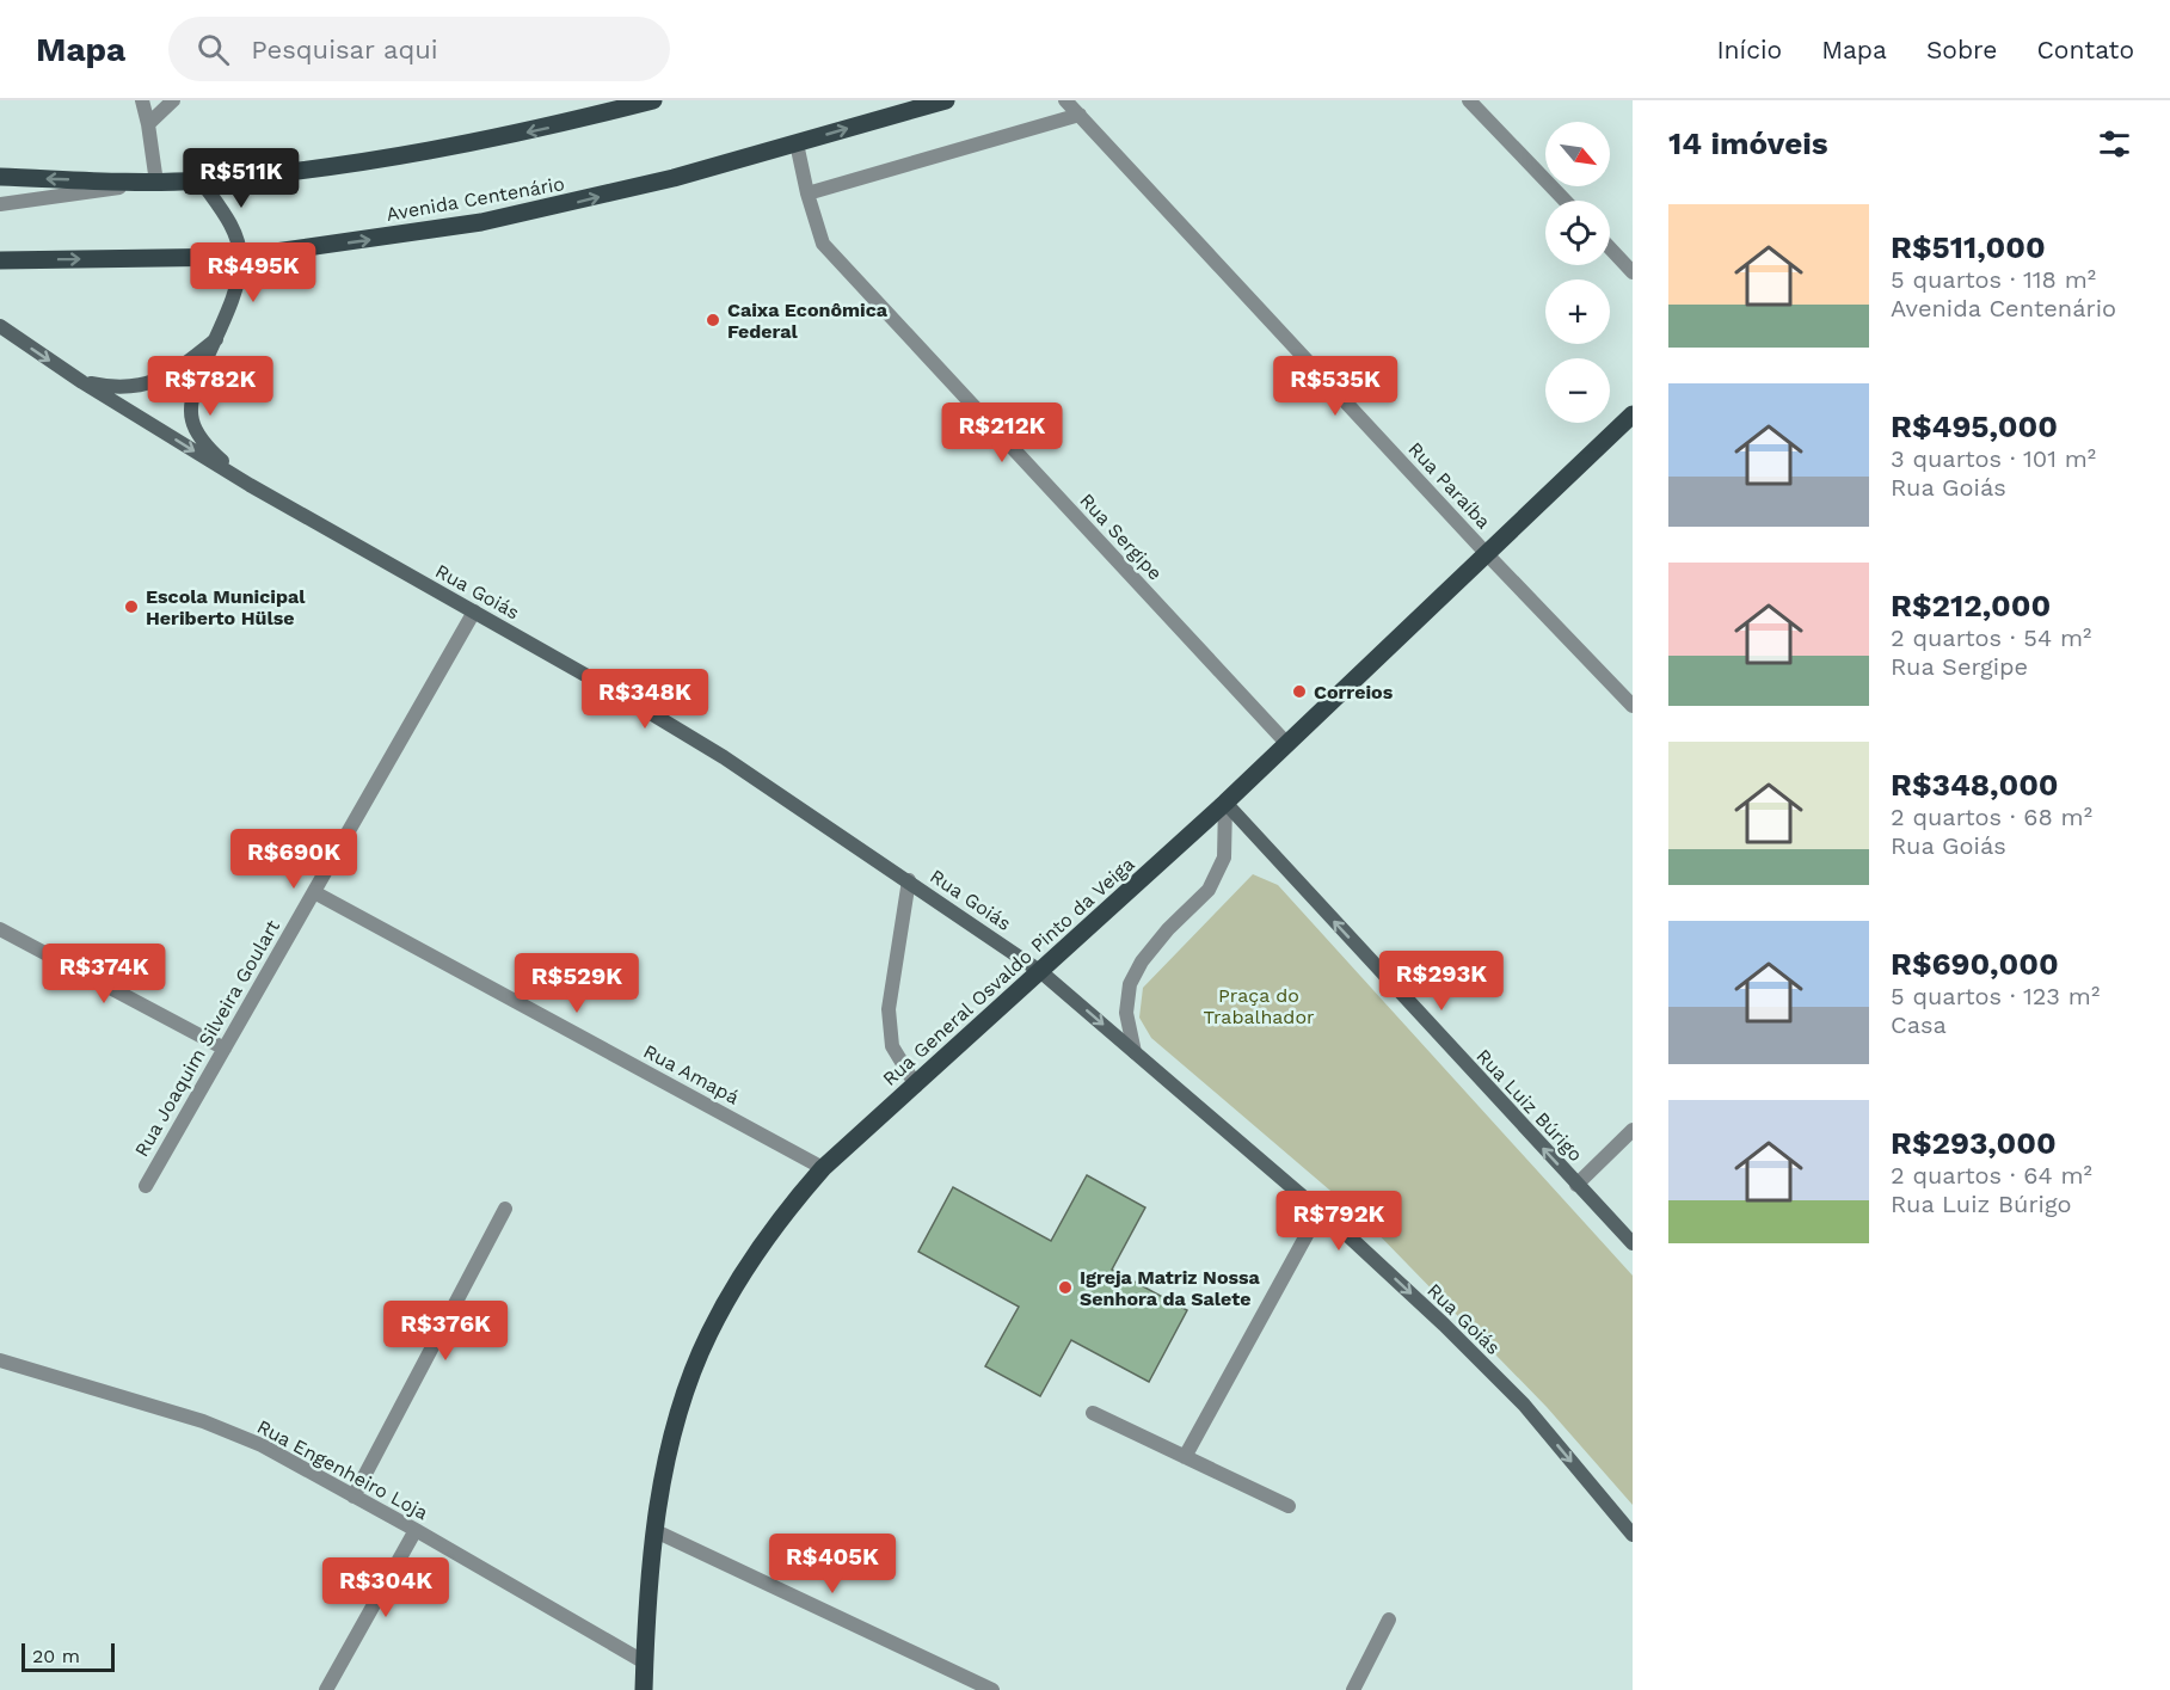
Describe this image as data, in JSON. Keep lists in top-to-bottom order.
{
  "streets": {
    "main road": ["Avenida Centenário", "Rua General Osvaldo Pinto da Veiga"],
    "street": [
      "Rua Paraíba",
      "Rua Sergipe",
      "Rua Goiás",
      "Rua Joaquim Silveira Goulart",
      "Rua Amapá",
      "Rua Luiz Búrigo",
      "Rua Engenheiro Loja"
    ]
  },
  "crossings": [
    ["Avenida Centenário", "Rua Sergipe"],
    ["Avenida Centenário", "Rua Goiás"],
    ["Rua Paraíba", "Rua General Osvaldo Pinto da Veiga"],
    ["Rua Sergipe", "Rua General Osvaldo Pinto da Veiga"],
    ["Rua Goiás", "Rua General Osvaldo Pinto da Veiga"],
    ["Rua Goiás", "Rua Joaquim Silveira Goulart"],
    ["Rua General Osvaldo Pinto da Veiga", "Rua Amapá"],
    ["Rua General Osvaldo Pinto da Veiga", "Rua Luiz Búrigo"],
    ["Rua General Osvaldo Pinto da Veiga", "Rua Engenheiro Loja"],
    ["Rua Joaquim Silveira Goulart", "Rua Amapá"]
  ],
  "one_way": ["Rua Goiás", "Rua Luiz Búrigo"],
  "parks": ["Praça do Trabalhador"],
  "places": [
    "Caixa Econômica Federal",
    "Escola Municipal Heriberto Hülse",
    "Correios",
    "Igreja Matriz Nossa Senhora da Salete"
  ],
  "scale_bar": "20 m",
  "north": "bottom right",
  "page": {
    "header": "Mapa",
    "search": "Pesquisar aqui",
    "nav": [
      "Início",
      "Mapa",
      "Sobre",
      "Contato"
    ],
    "heading": "14 imóveis",
    "map_buttons": ["+", "−"],
    "price": [
      "R$511K",
      "R$495K",
      "R$782K",
      "R$535K",
      "R$212K",
      "R$348K",
      "R$690K",
      "R$374K",
      "R$293K",
      "R$529K",
      "R$792K",
      "R$376K",
      "R$405K",
      "R$304K"
    ],
    "list": [
      {
        "name": "R$511,000",
        "note": "5 quartos · 118 m² · Avenida Centenário"
      },
      {
        "name": "R$495,000",
        "note": "3 quartos · 101 m² · Rua Goiás"
      },
      {
        "name": "R$212,000",
        "note": "2 quartos · 54 m² · Rua Sergipe"
      },
      {
        "name": "R$348,000",
        "note": "2 quartos · 68 m² · Rua Goiás"
      },
      {
        "name": "R$690,000",
        "note": "5 quartos · 123 m² · Casa"
      },
      {
        "name": "R$293,000",
        "note": "2 quartos · 64 m² · Rua Luiz Búrigo"
      }
    ],
    "scale": "20 m"
  }
}
